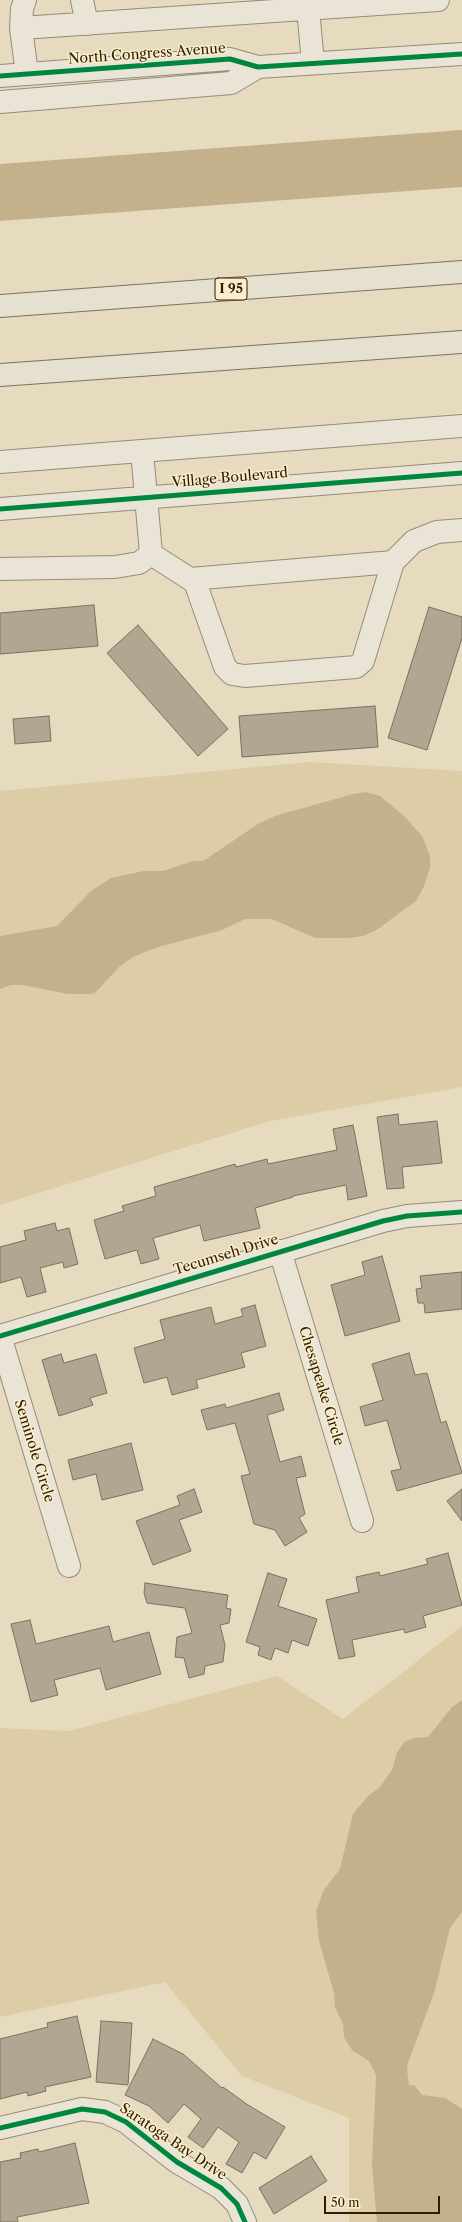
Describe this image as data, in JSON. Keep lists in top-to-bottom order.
{
  "streets": {
    "highway": ["I 95"],
    "street": [
      "North Congress Avenue",
      "Village Boulevard",
      "Tecumseh Drive",
      "Chesapeake Circle",
      "Seminole Circle",
      "Saratoga Bay Drive"
    ]
  },
  "crossings": [
    ["Tecumseh Drive", "Chesapeake Circle"],
    ["Tecumseh Drive", "Seminole Circle"]
  ],
  "scale_bar": "50 m"
}
